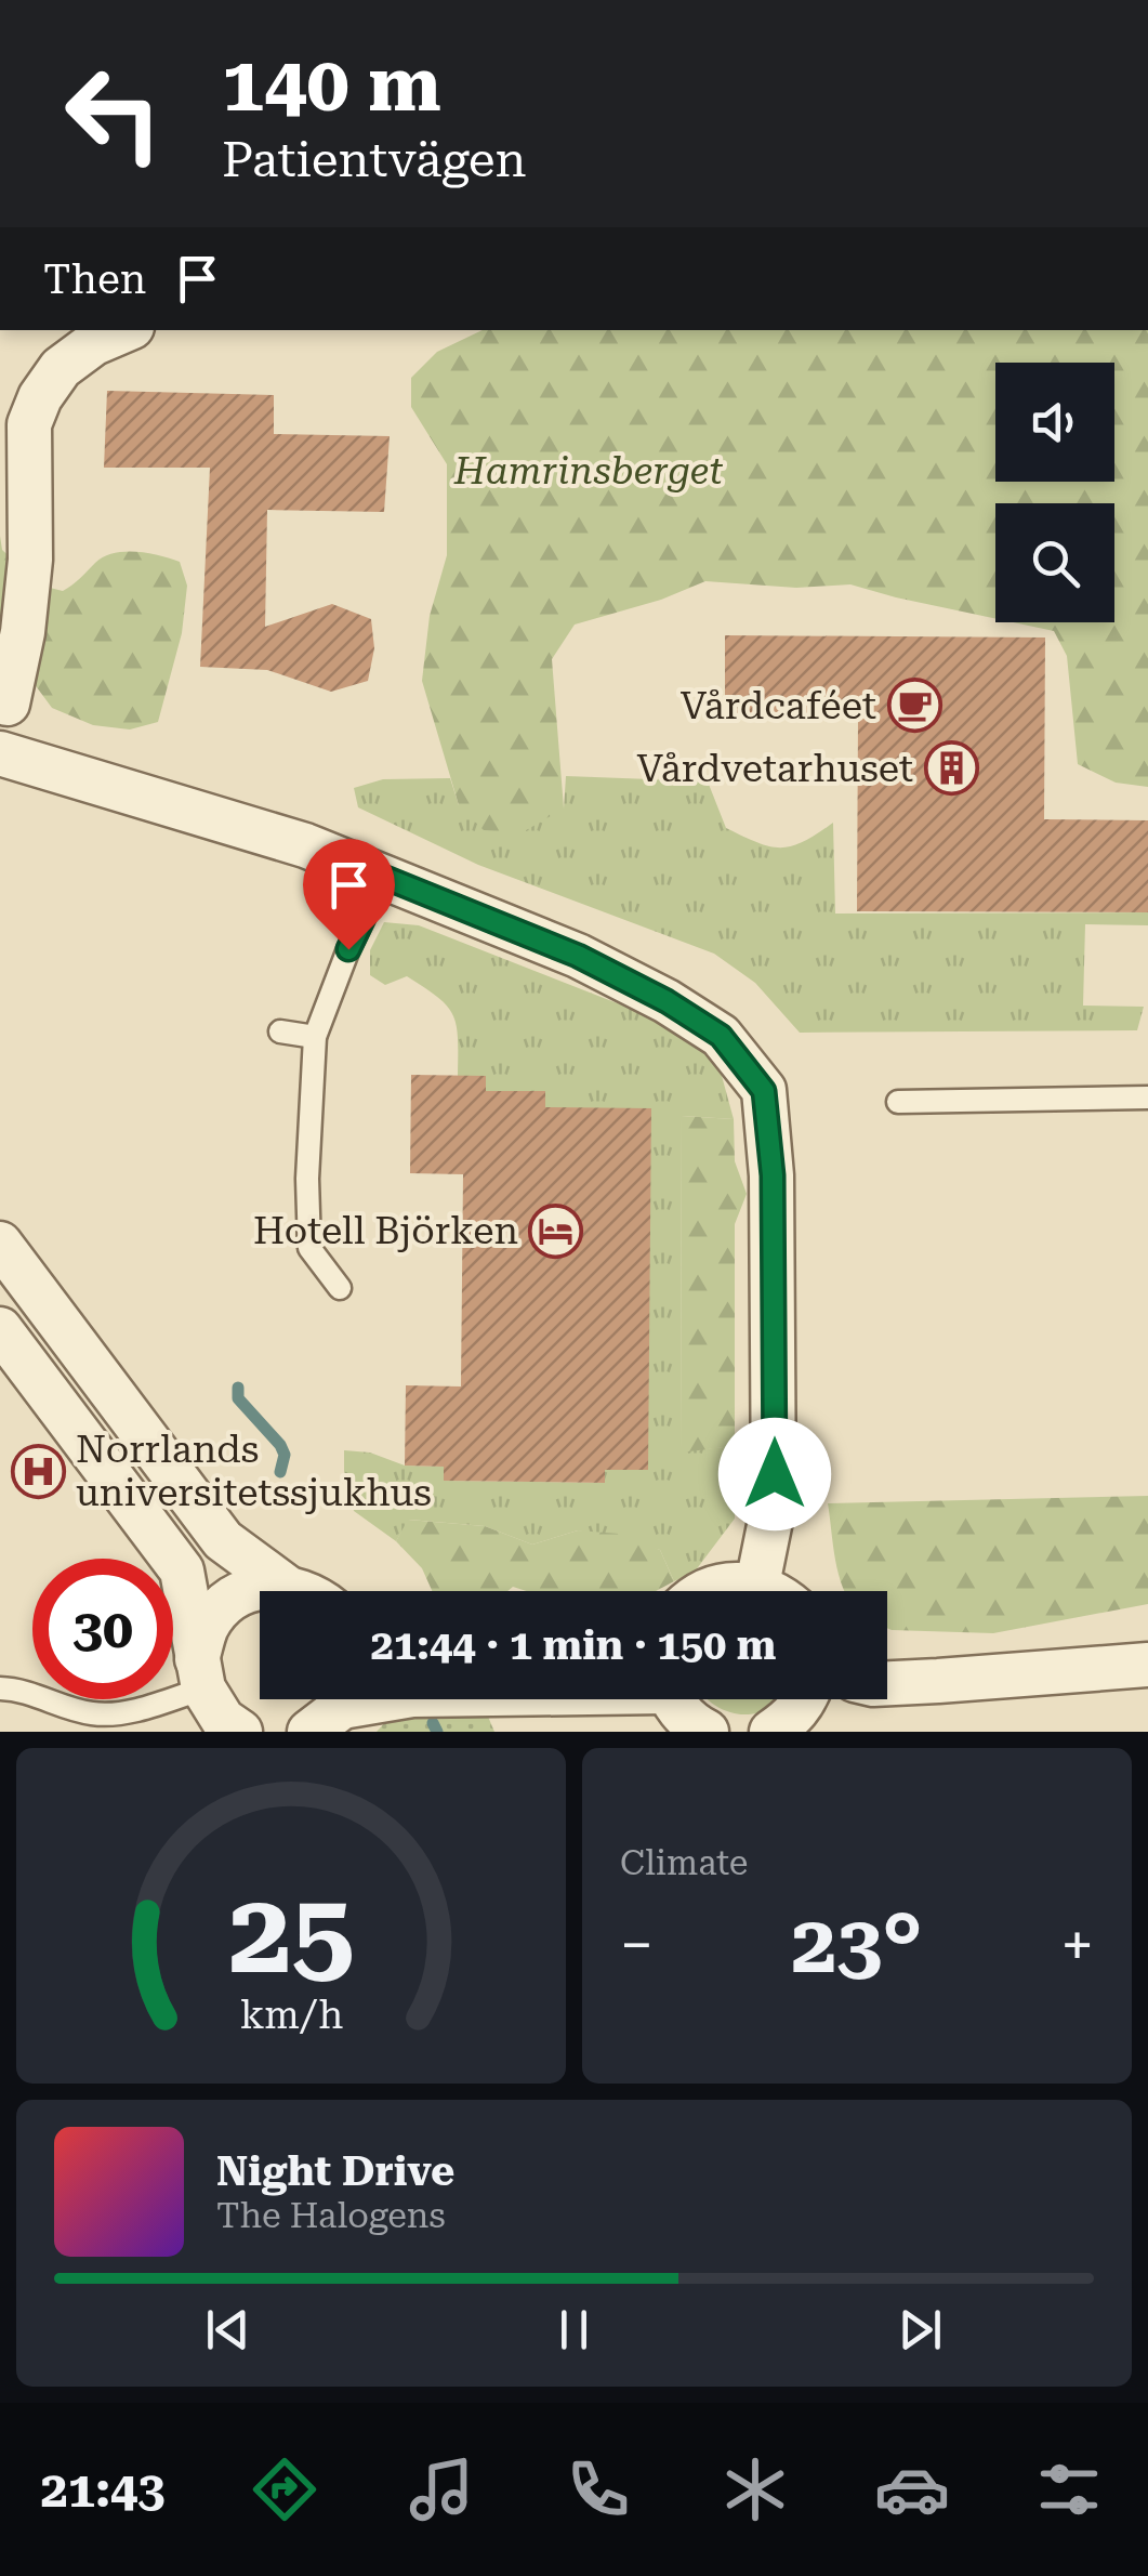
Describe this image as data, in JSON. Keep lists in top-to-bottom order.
{
  "parks": ["Hamrinsberget"],
  "places": {
    "cafe": ["Vårdcaféet"],
    "building": ["Vårdvetarhuset"],
    "hotel": ["Hotell Björken"],
    "hospital": ["Norrlands universitetssjukhus"]
  },
  "page": {
    "turn": ["140 m", "Patientvägen"],
    "then": "Then",
    "limit": "30",
    "trip": "21:44 · 1 min · 150 m",
    "tile": "Climate",
    "heat": ["−", "23°", "+"],
    "song": ["Night Drive", "The Halogens"],
    "tabs": "21:43",
    "gauge": ["25", "km/h"]
  }
}
